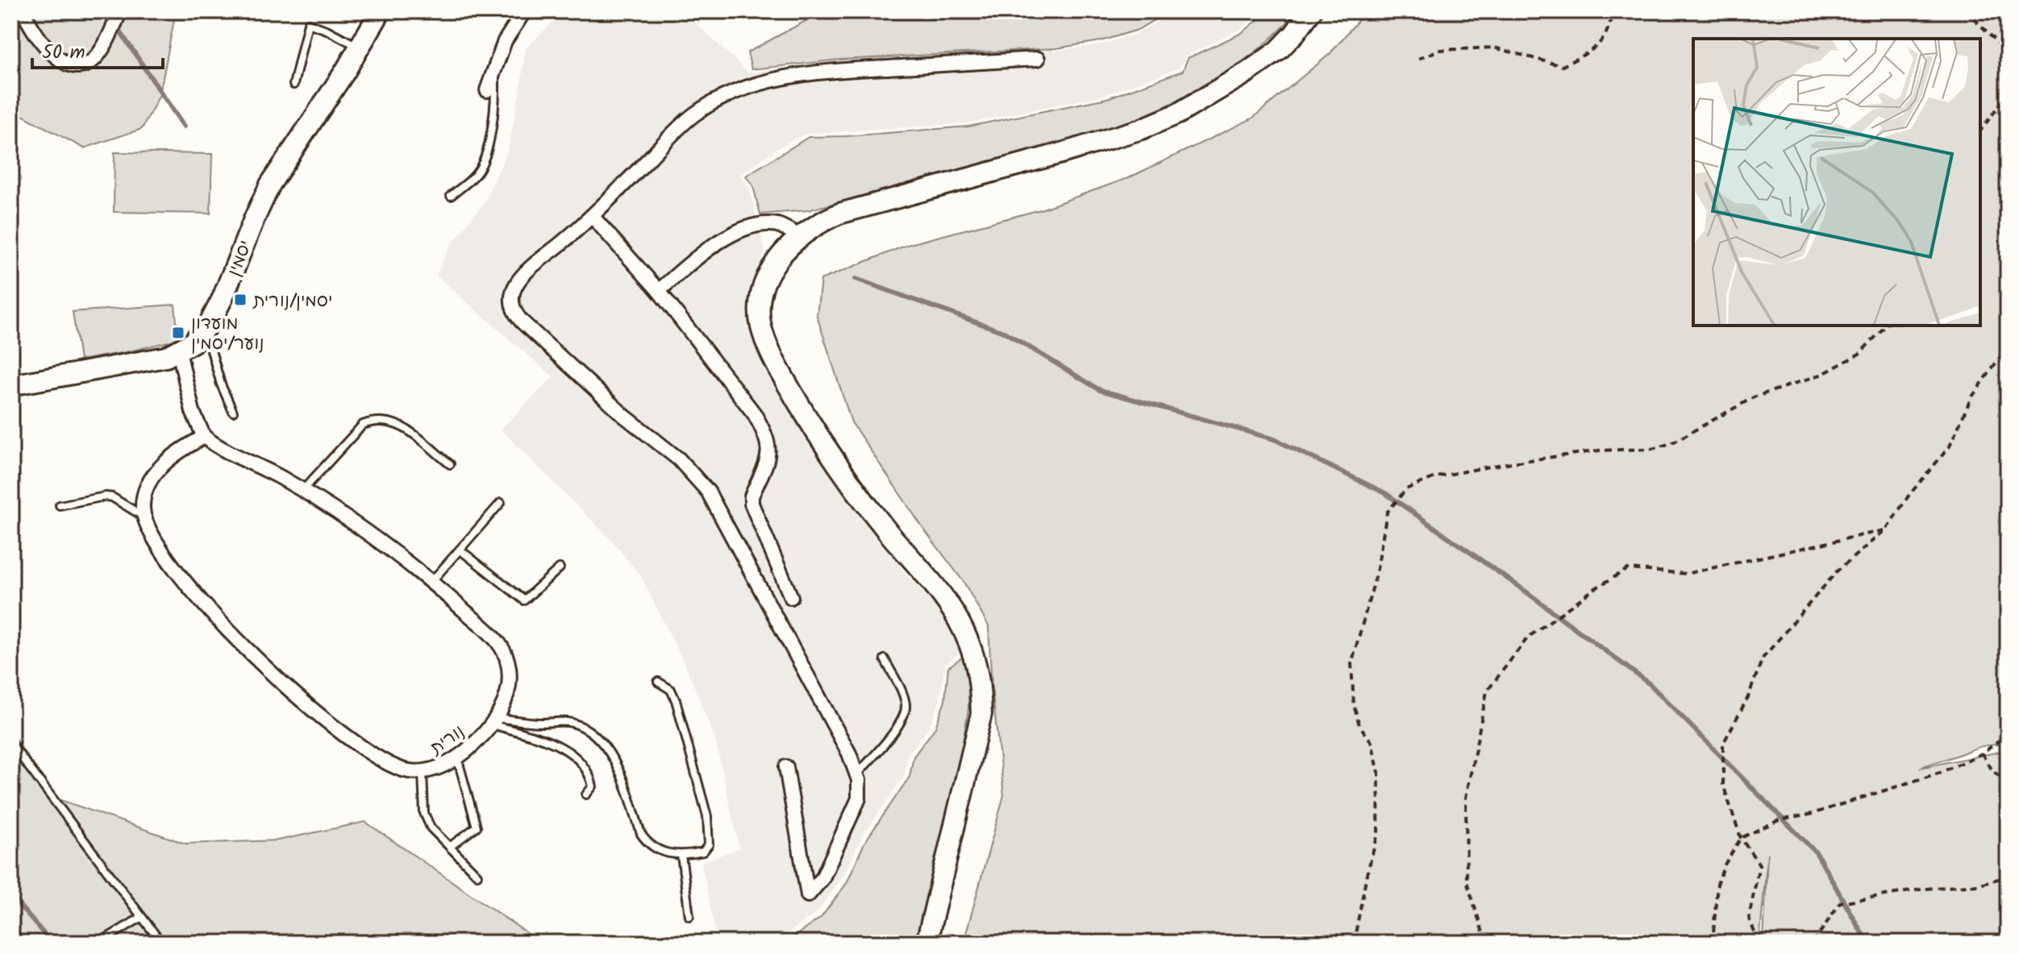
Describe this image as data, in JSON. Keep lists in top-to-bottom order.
{
  "streets": {
    "main road": ["יסמין"],
    "street": ["נורית"]
  },
  "places": {
    "transit": ["יסמין/נורית", "מועדון נוער/יסמין"]
  },
  "scale_bar": "50 m"
}
